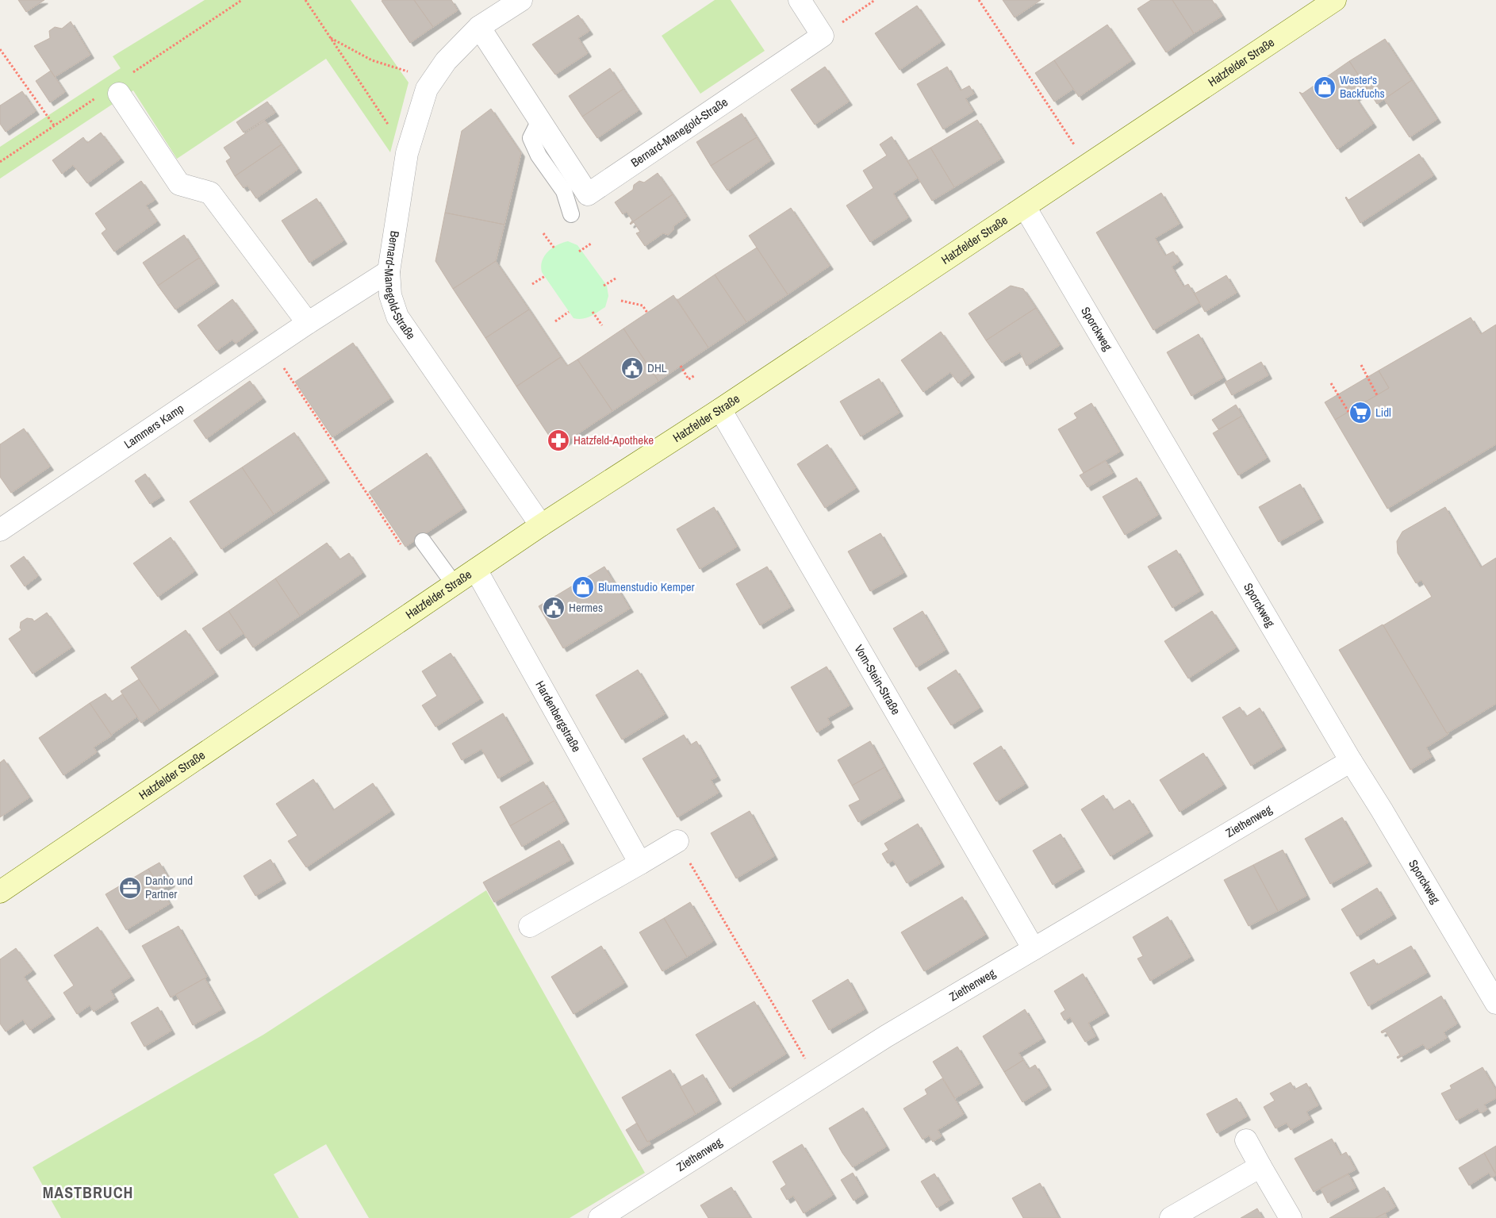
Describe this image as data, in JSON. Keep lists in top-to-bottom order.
{
  "streets": {
    "street": [
      "Hatzfelder Straße",
      "Bernard-Manegold-Straße",
      "Sporckweg",
      "Lammers Kamp",
      "Vom-Stein-Straße",
      "Hardenbergstraße",
      "Ziethenweg"
    ]
  },
  "crossings": [
    ["Hatzfelder Straße", "Bernard-Manegold-Straße"],
    ["Hatzfelder Straße", "Sporckweg"],
    ["Hatzfelder Straße", "Vom-Stein-Straße"],
    ["Hatzfelder Straße", "Hardenbergstraße"],
    ["Bernard-Manegold-Straße", "Lammers Kamp"],
    ["Sporckweg", "Ziethenweg"],
    ["Vom-Stein-Straße", "Ziethenweg"]
  ],
  "districts": ["MASTBRUCH"],
  "places": {
    "shop": ["Wester's Backfuchs", "Blumenstudio Kemper"],
    "public building": ["DHL", "Hermes"],
    "supermarket": ["Lidl"],
    "pharmacy": ["Hatzfeld-Apotheke"],
    "office": ["Danho und Partner"]
  }
}
